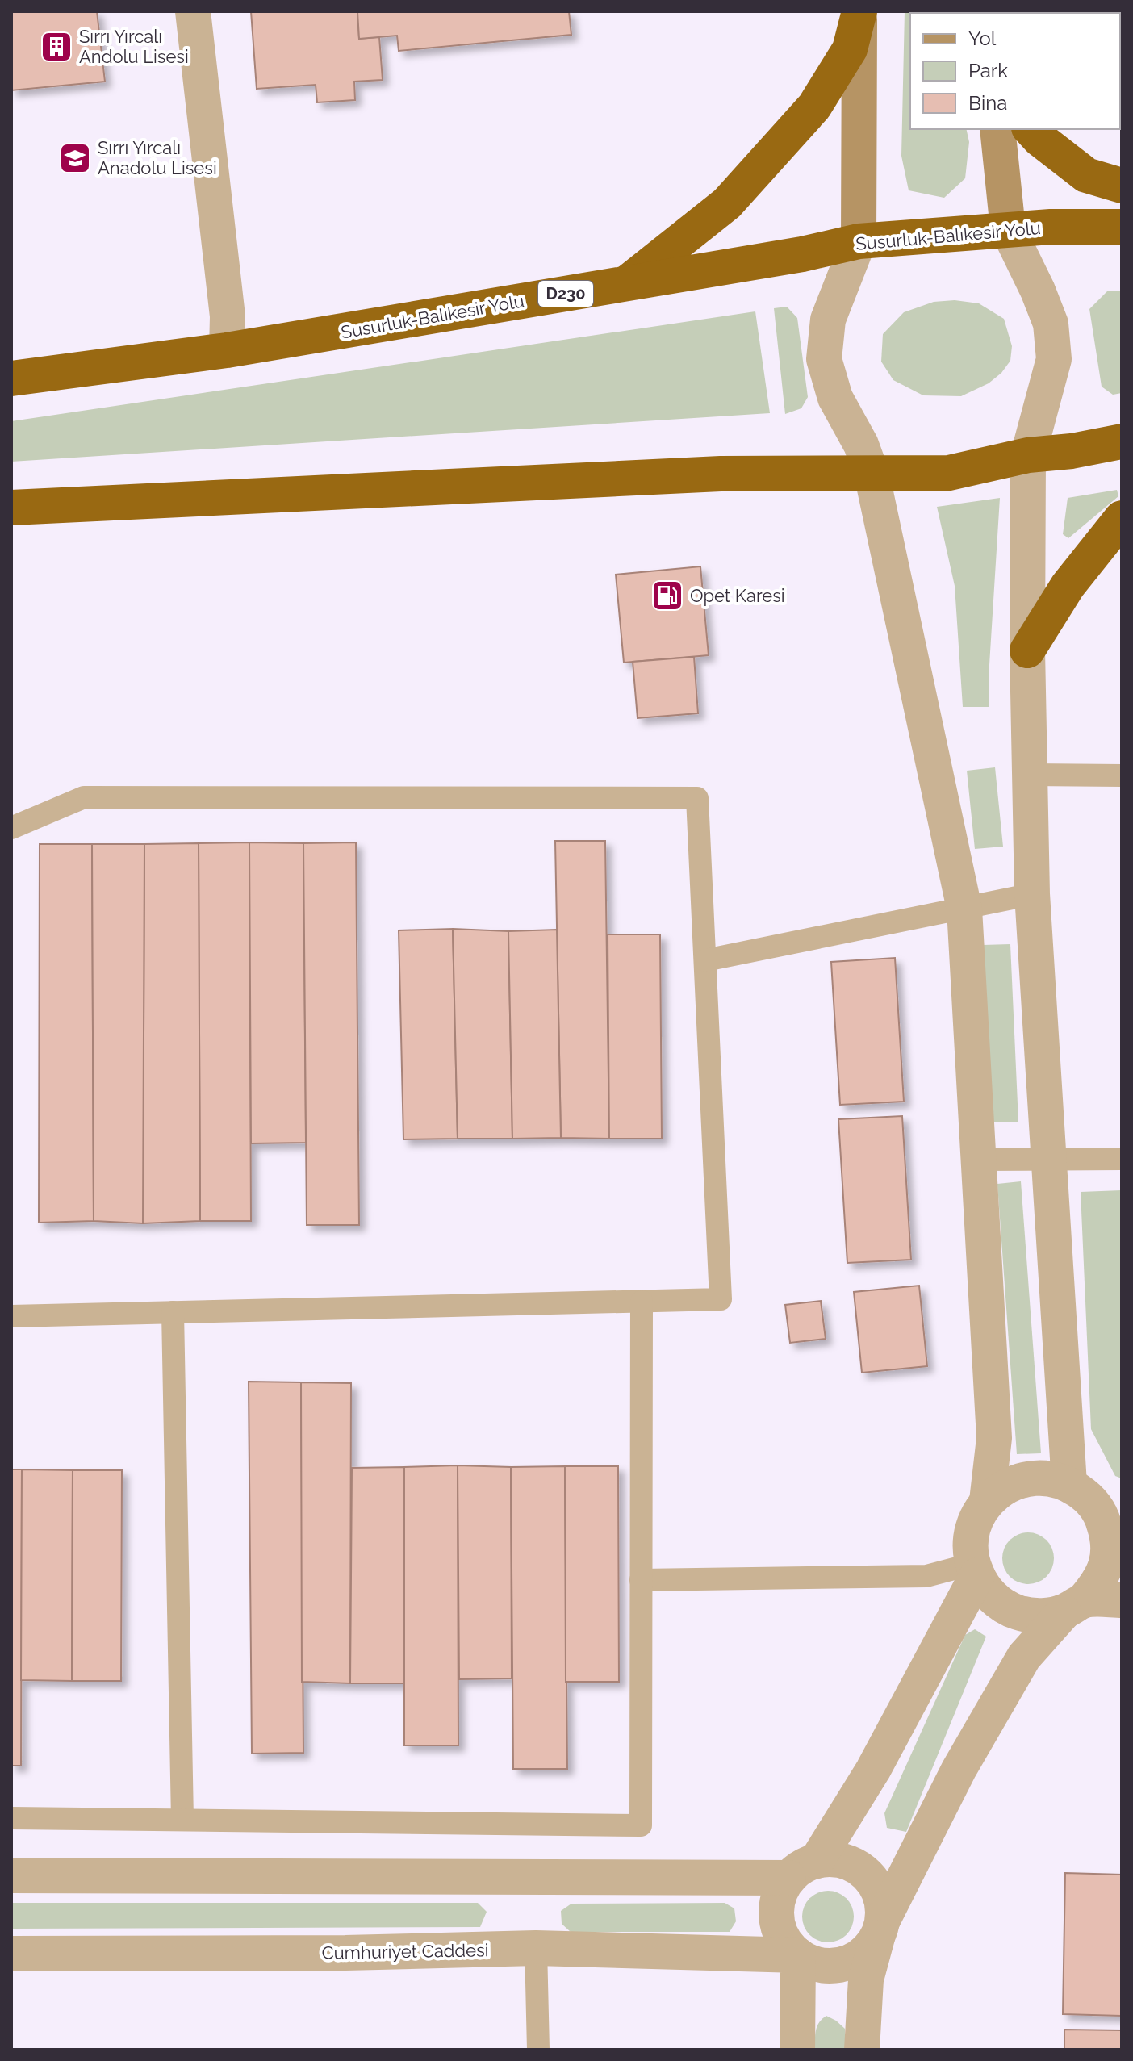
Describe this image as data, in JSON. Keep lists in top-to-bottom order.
{
  "streets": {
    "highway": ["Susurluk-Balıkesir Yolu", "D230"],
    "street": ["Cumhuriyet Caddesi"]
  },
  "places": {
    "building": ["Sırrı Yırcalı Andolu Lisesi"],
    "school or university": ["Sırrı Yırcalı Anadolu Lisesi"],
    "fuel station": ["Opet Karesi"]
  },
  "legend": ["Yol", "Park", "Bina"]
}
